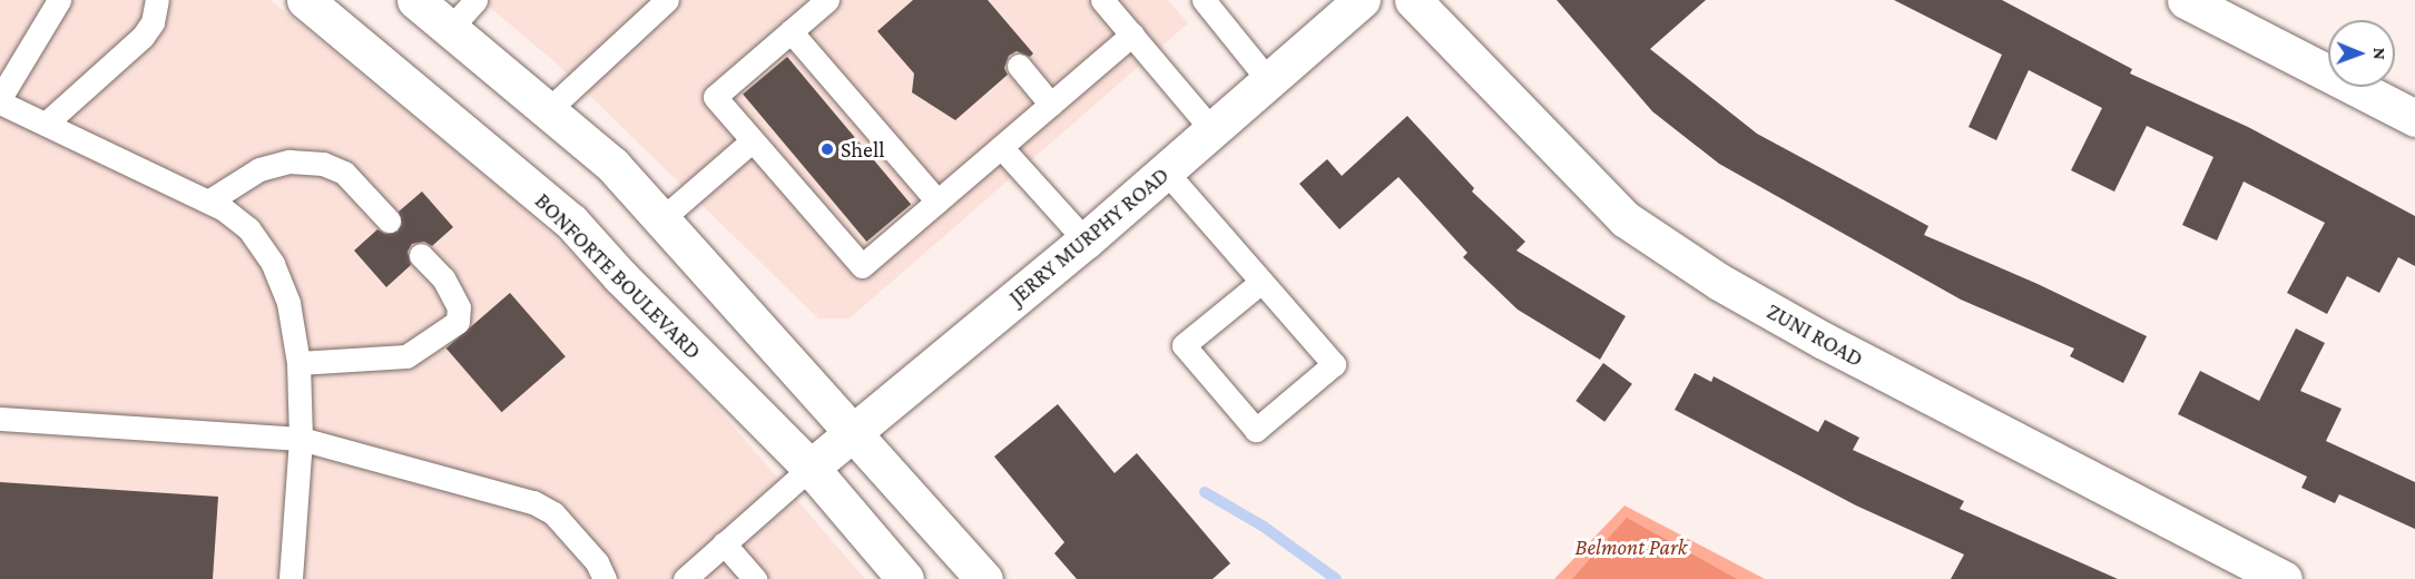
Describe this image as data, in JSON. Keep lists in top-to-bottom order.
{
  "streets": {
    "street": ["JERRY MURPHY ROAD", "BONFORTE BOULEVARD", "ZUNI ROAD"]
  },
  "crossings": [
    ["JERRY MURPHY ROAD", "BONFORTE BOULEVARD"]
  ],
  "parks": ["Belmont Park"],
  "places": ["Shell"],
  "north": "right"
}
